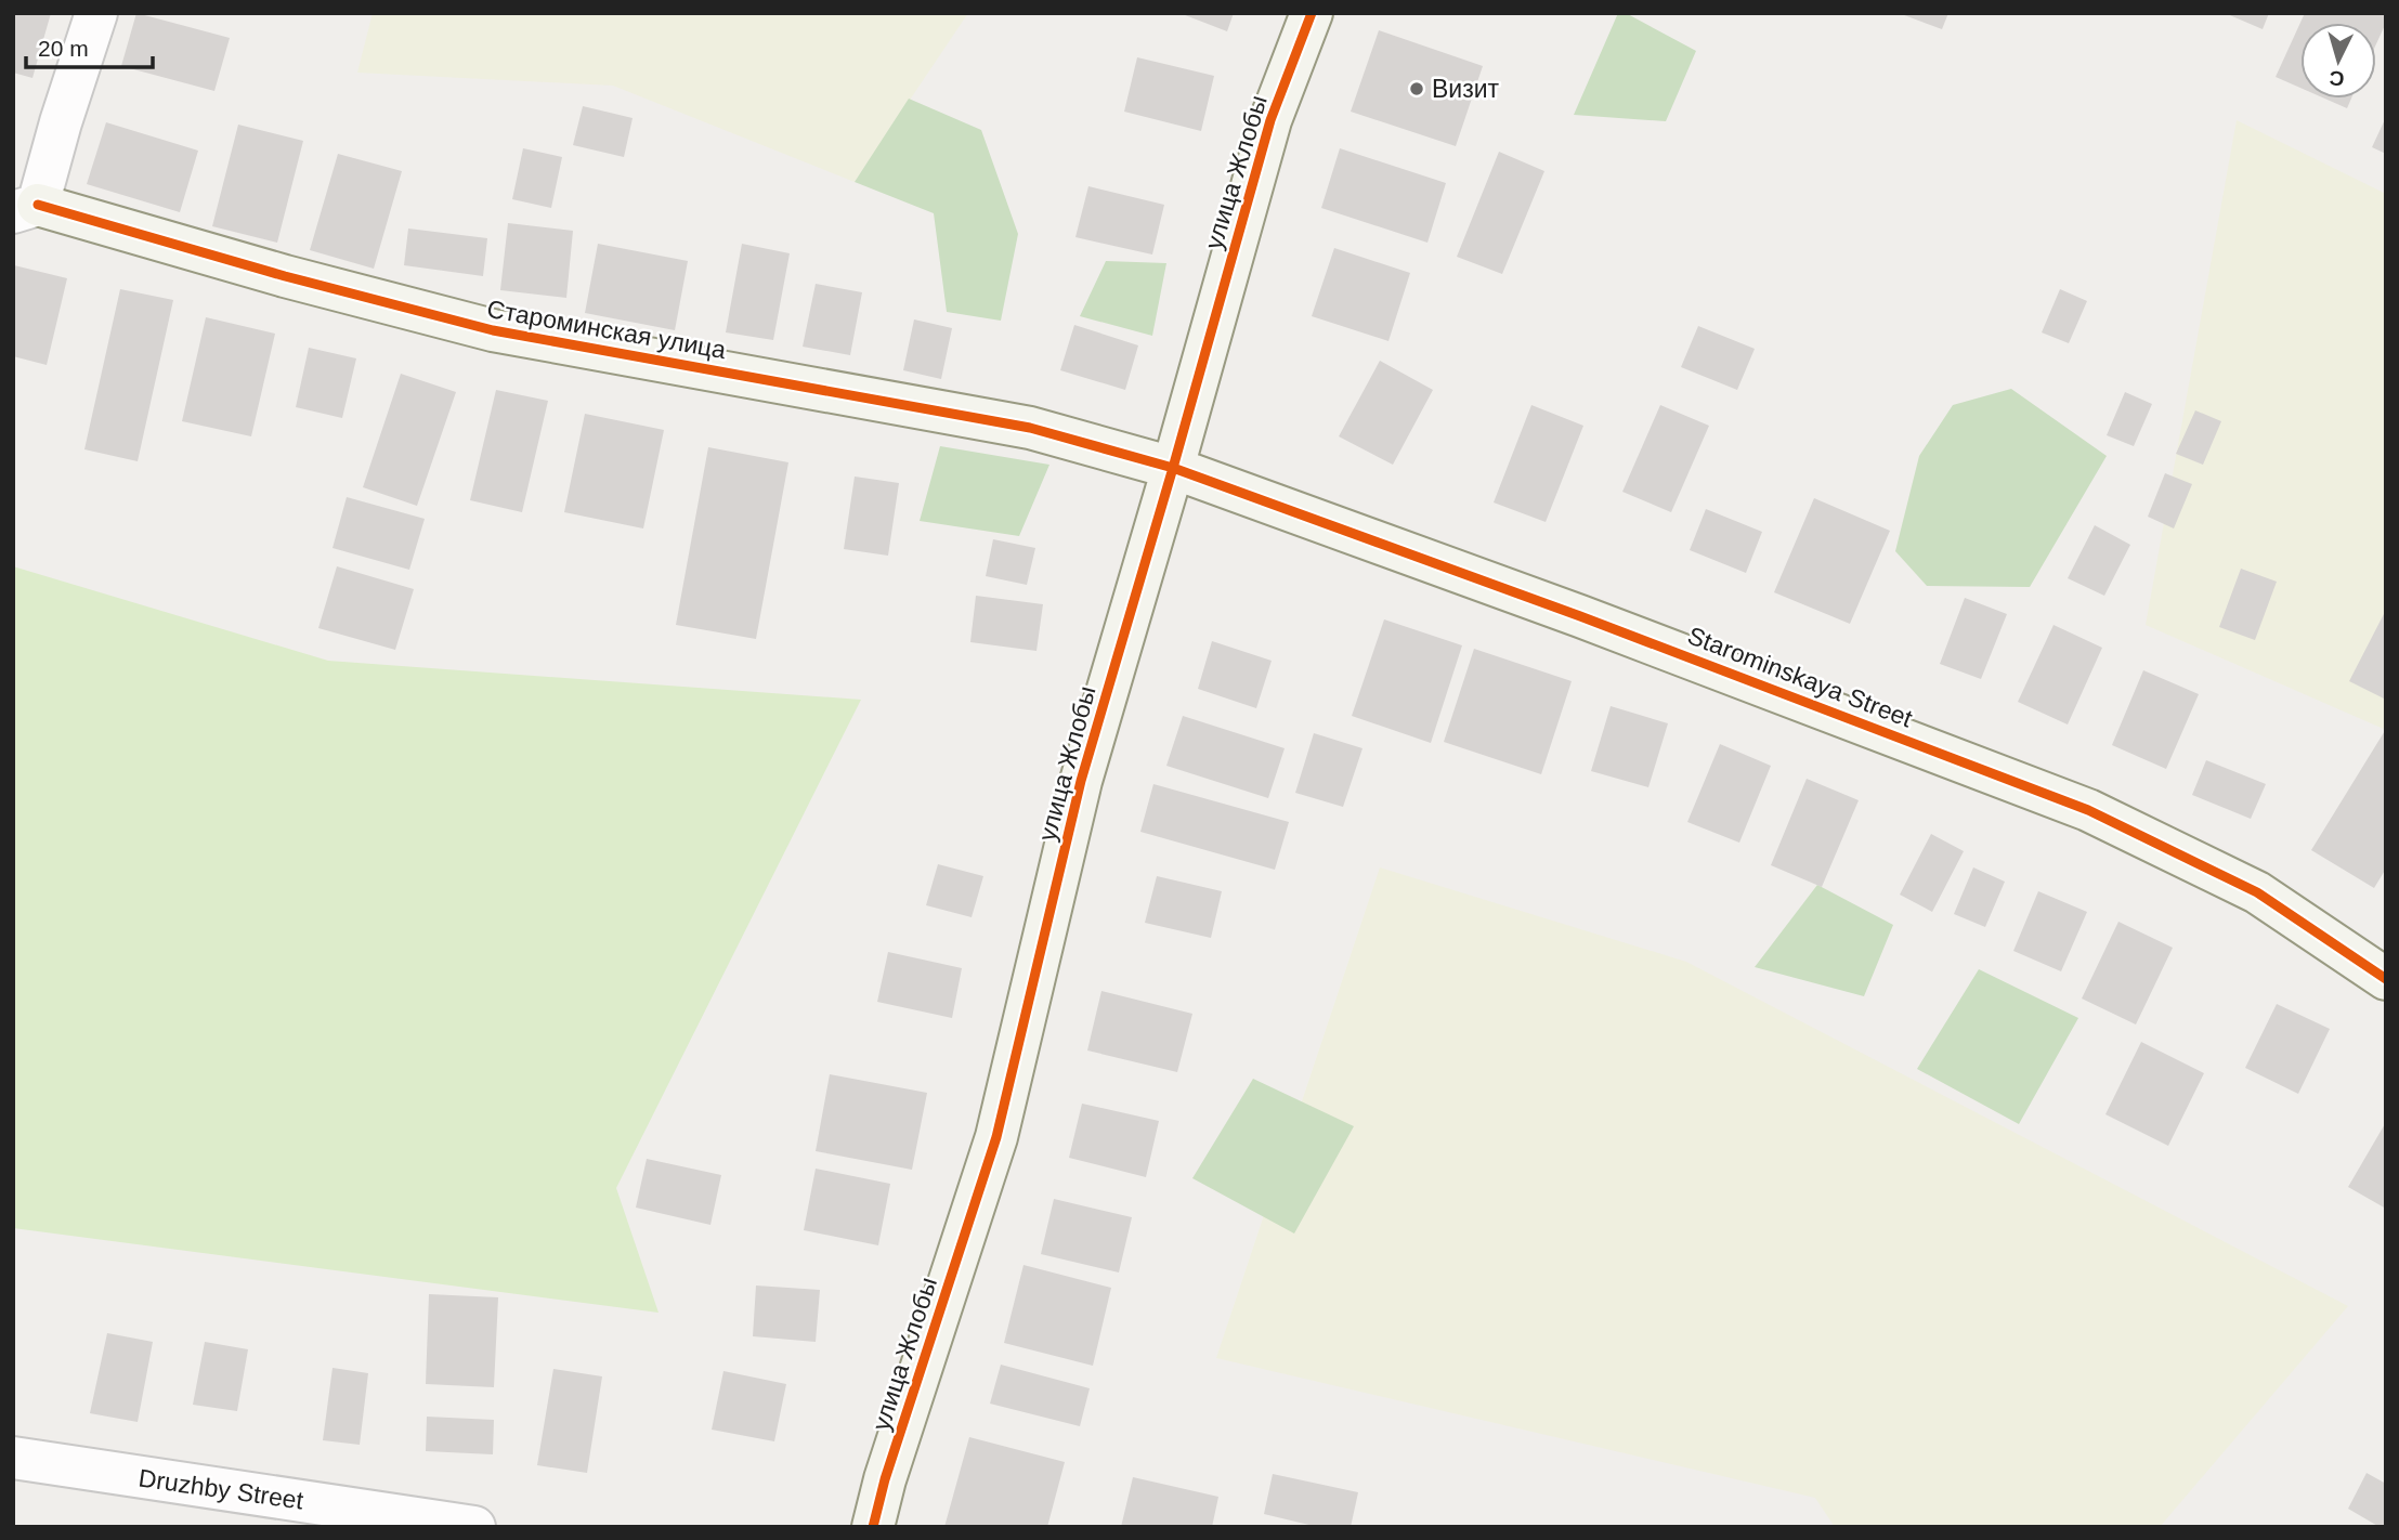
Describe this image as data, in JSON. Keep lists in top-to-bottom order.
{
  "streets": {
    "street": [
      "улица Жлобы",
      "Староминская улица",
      "Starominskaya Street",
      "Druzhby Street"
    ]
  },
  "crossings": [
    ["улица Жлобы", "Староминская улица"],
    ["улица Жлобы", "Starominskaya Street"],
    ["Староминская улица", "Starominskaya Street"]
  ],
  "places": ["Визит"],
  "scale_bar": "20 m",
  "north": "bottom"
}
